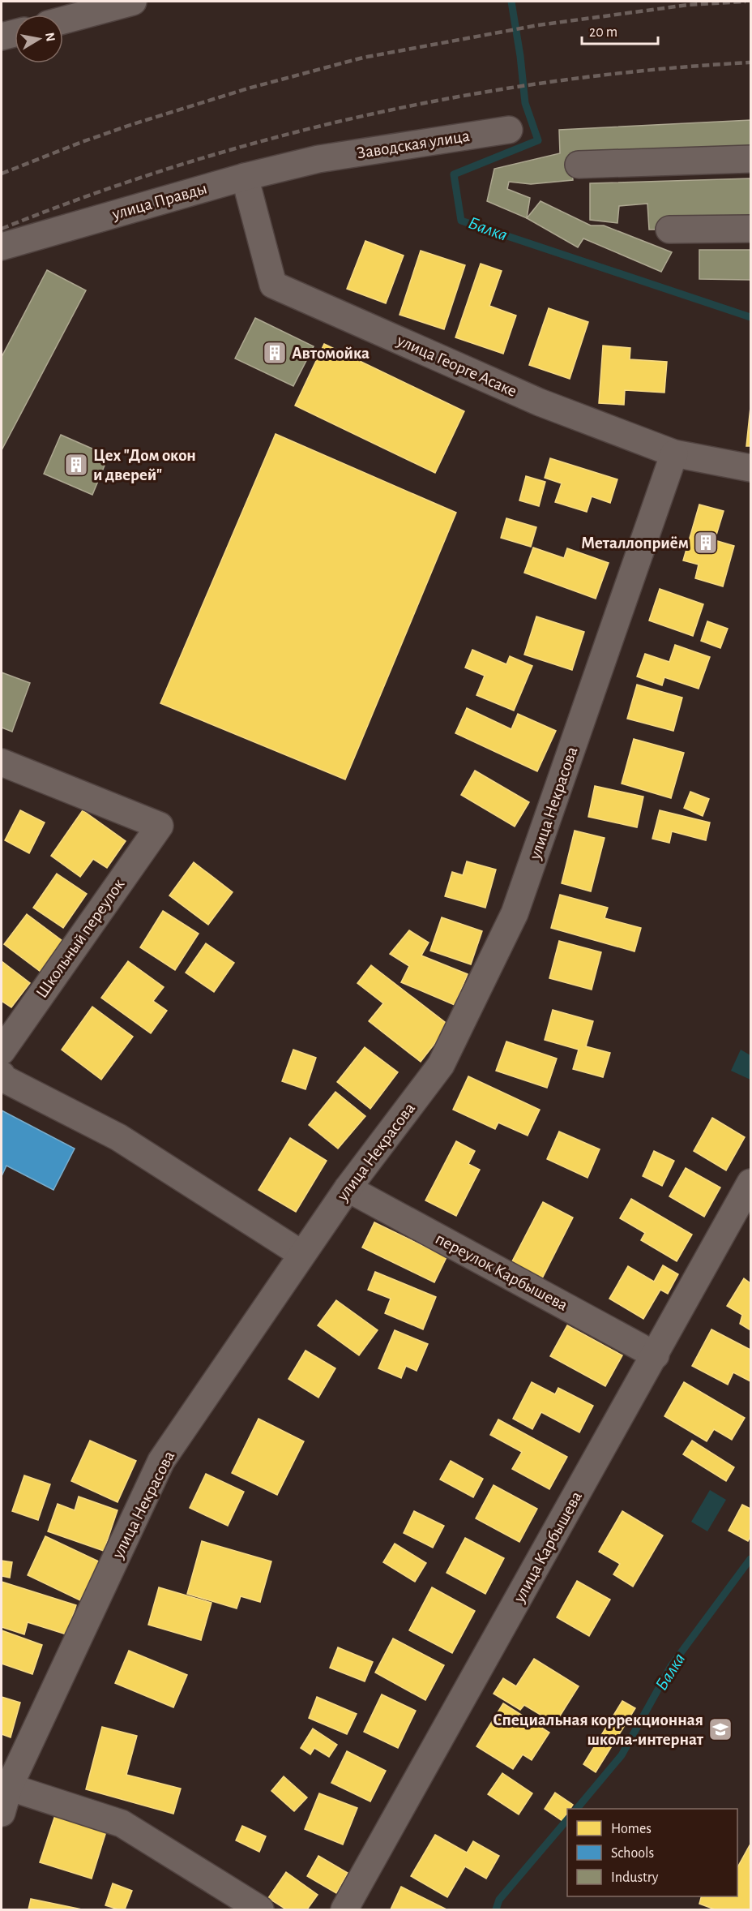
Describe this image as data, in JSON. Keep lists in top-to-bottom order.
{
  "streets": {
    "street": [
      "Заводская улица",
      "улица Правды",
      "улица Георге Асаке",
      "улица Некрасова",
      "Школьный переулок",
      "переулок Карбышева",
      "улица Карбышева"
    ]
  },
  "crossings": [
    ["Заводская улица", "улица Правды"],
    ["улица Правды", "улица Георге Асаке"],
    ["улица Георге Асаке", "улица Некрасова"],
    ["улица Некрасова", "переулок Карбышева"],
    ["переулок Карбышева", "улица Карбышева"]
  ],
  "water": ["Балка"],
  "places": {
    "building": ["Автомойка", "Цех \"Дом окон и дверей\"", "Металлоприём"],
    "school or university": ["Специальная коррекционная школа-интернат"]
  },
  "legend": ["Homes", "Schools", "Industry"],
  "scale_bar": "20 m",
  "north": "right"
}
